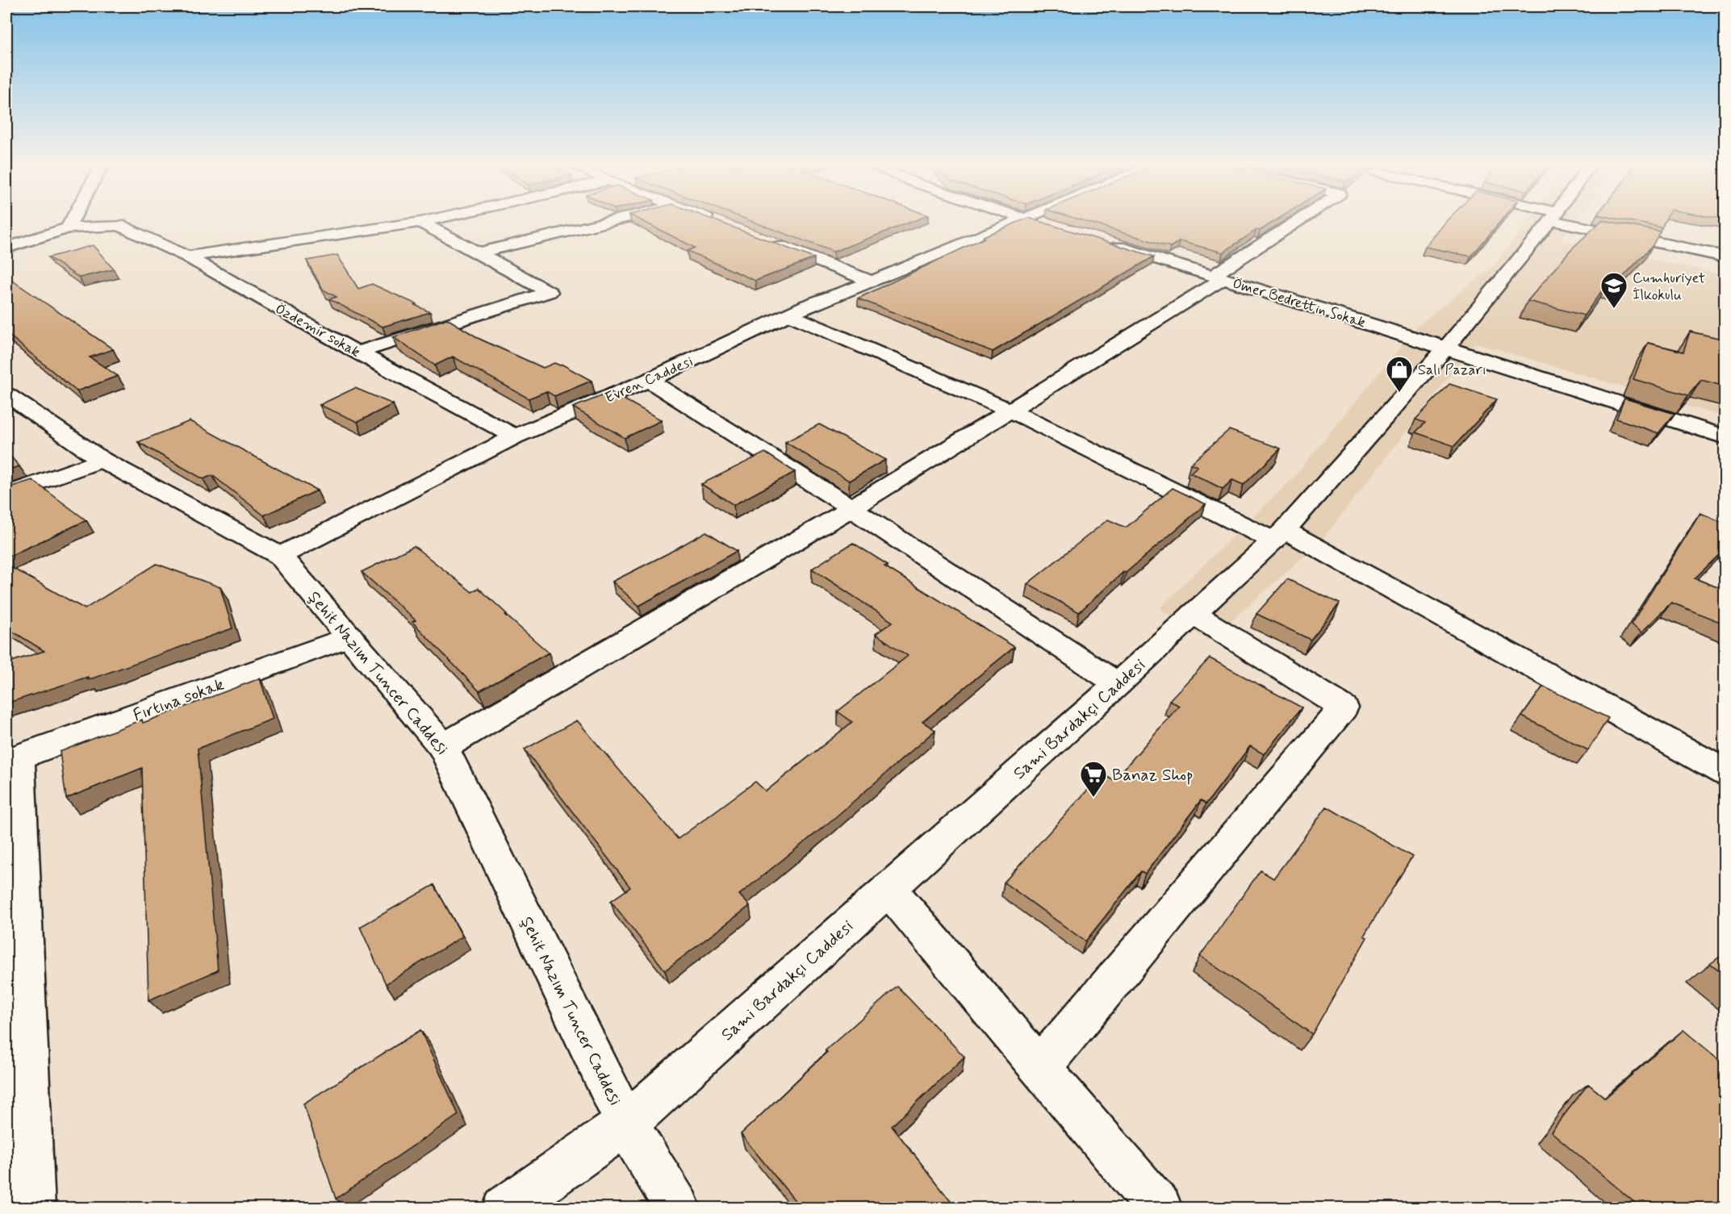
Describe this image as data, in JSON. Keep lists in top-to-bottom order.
{
  "streets": {
    "street": [
      "Ömer Bedrettin Sokak",
      "Özdemir sokak",
      "Evren Caddesi",
      "Şehit Nazım Tuncer Caddesi",
      "Fırtına sokak",
      "Sami Bardakçı Caddesi"
    ]
  },
  "crossings": [
    ["Ömer Bedrettin Sokak", "Sami Bardakçı Caddesi"],
    ["Özdemir sokak", "Evren Caddesi"],
    ["Evren Caddesi", "Şehit Nazım Tuncer Caddesi"],
    ["Şehit Nazım Tuncer Caddesi", "Fırtına sokak"],
    ["Şehit Nazım Tuncer Caddesi", "Sami Bardakçı Caddesi"]
  ],
  "places": {
    "school or university": ["Cumhuriyet İlkokulu"],
    "shop": ["Salı Pazarı"],
    "supermarket": ["Banaz Shop"]
  }
}
